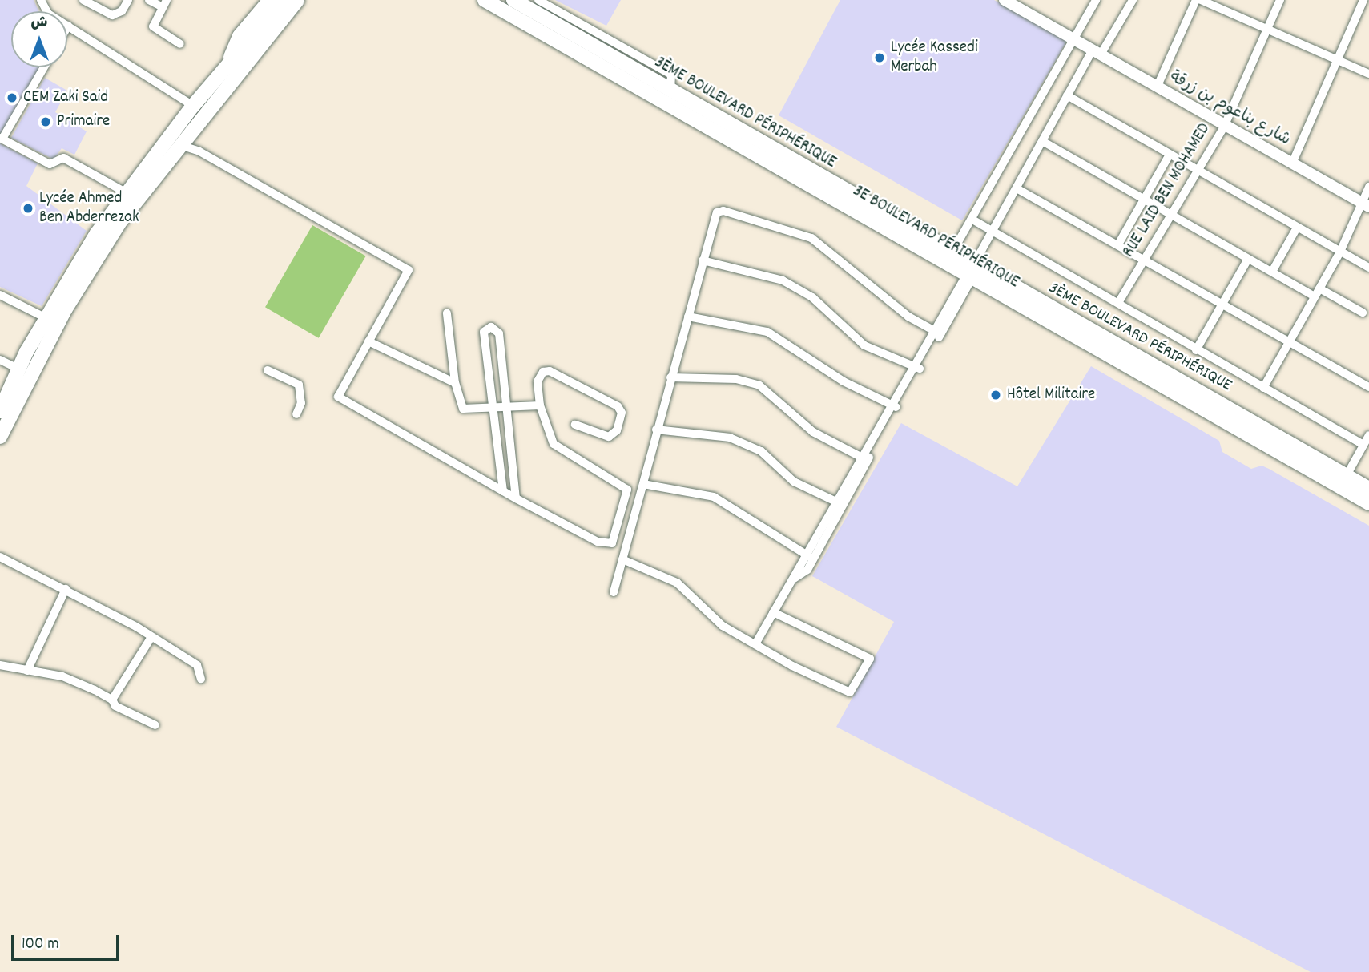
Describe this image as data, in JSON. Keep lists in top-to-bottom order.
{
  "streets": {
    "highway": ["3ÈME BOULEVARD PÉRIPHÉRIQUE", "3E BOULEVARD PÉRIPHÉRIQUE"],
    "street": ["شارع بناعوم بن زرقة", "RUE LAID BEN MOHAMED"]
  },
  "crossings": [
    ["شارع بناعوم بن زرقة", "RUE LAID BEN MOHAMED"],
    ["3ÈME BOULEVARD PÉRIPHÉRIQUE", "3E BOULEVARD PÉRIPHÉRIQUE"]
  ],
  "places": [
    "Lycée Kassedi Merbah",
    "CEM Zaki Said",
    "Primaire",
    "Lycée Ahmed Ben Abderrezak",
    "Hôtel Militaire"
  ],
  "scale_bar": "100 m",
  "north": "top"
}
